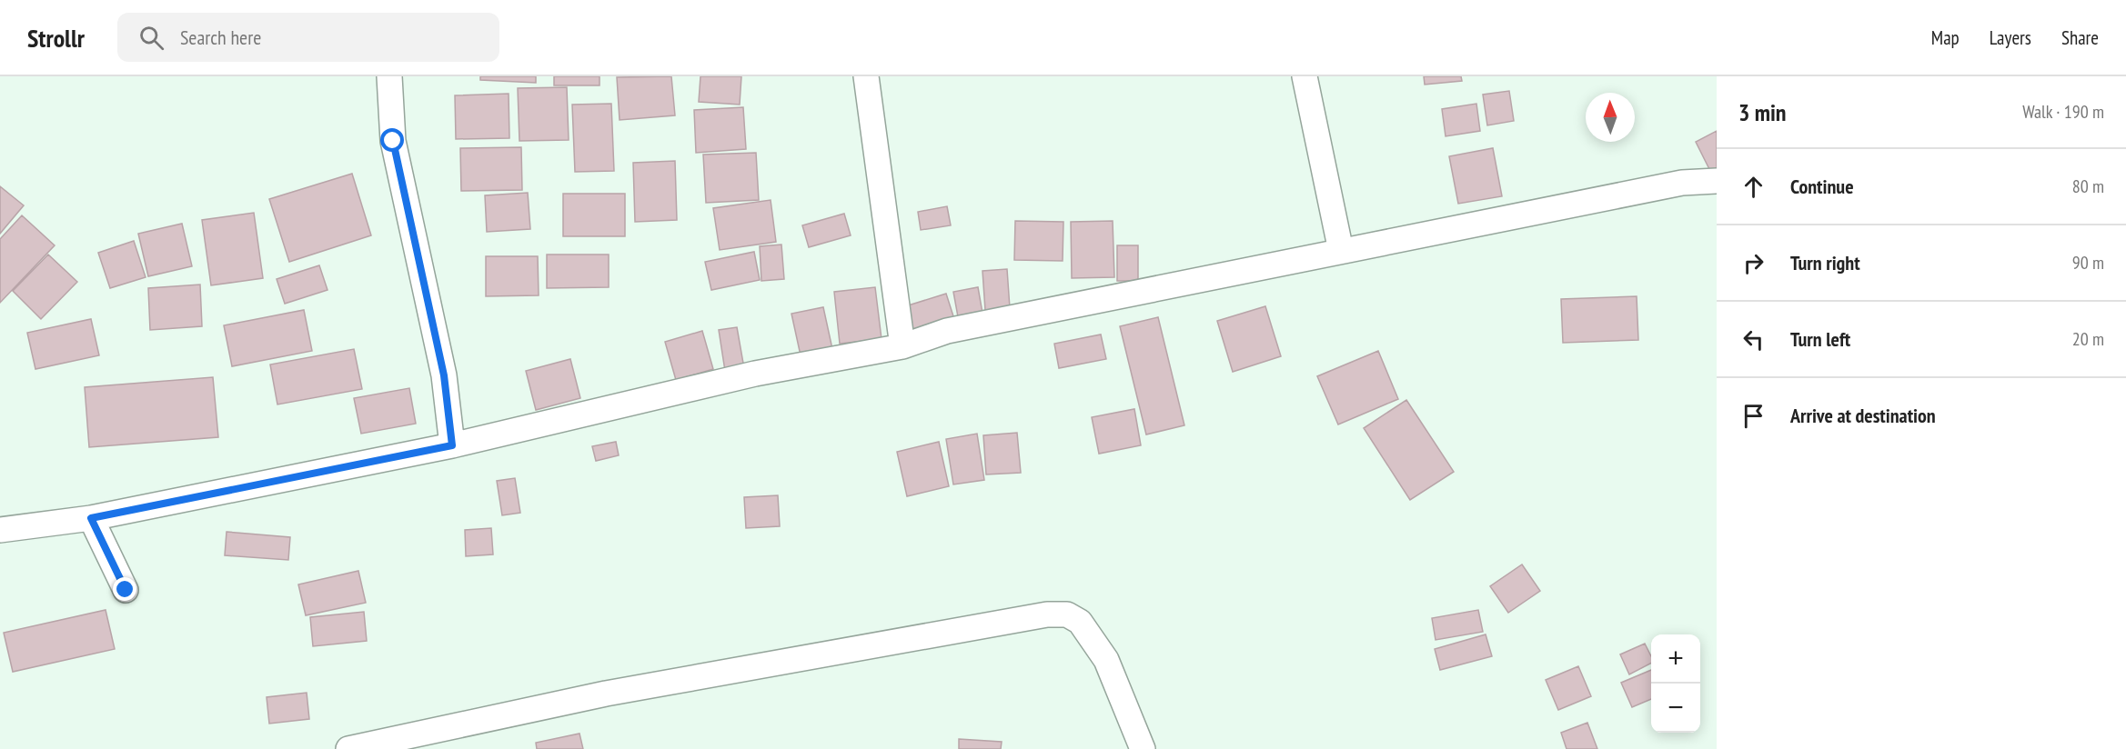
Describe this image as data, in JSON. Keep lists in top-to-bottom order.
{
  "north": "top",
  "page": {
    "header": "Strollr",
    "search": "Search here",
    "nav": ["Map", "Layers", "Share"],
    "heading": ["3 min", "Walk · 190 m"],
    "list": [
      ["Continue", "80 m"],
      ["Turn right", "90 m"],
      ["Turn left", "20 m"],
      "Arrive at destination"
    ],
    "map_buttons": ["+", "−"]
  }
}
